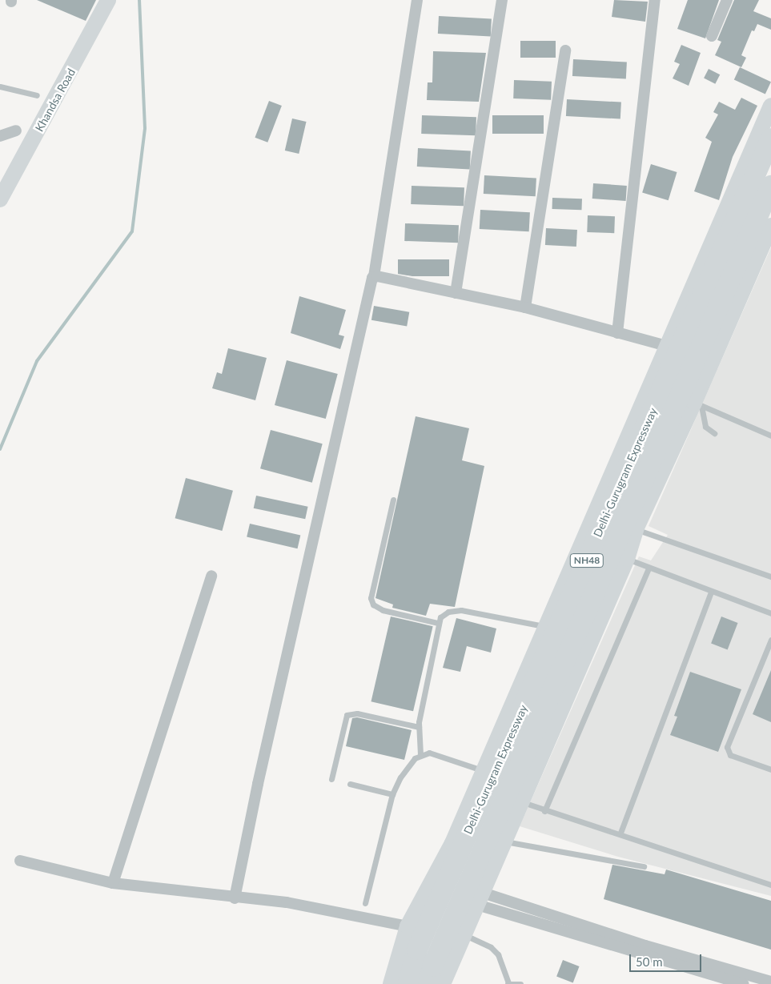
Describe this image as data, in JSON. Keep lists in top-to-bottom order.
{
  "streets": {
    "highway": ["Delhi-Gurugram Expressway", "NH48"],
    "main road": ["Khandsa Road"]
  },
  "scale_bar": "50 m"
}
